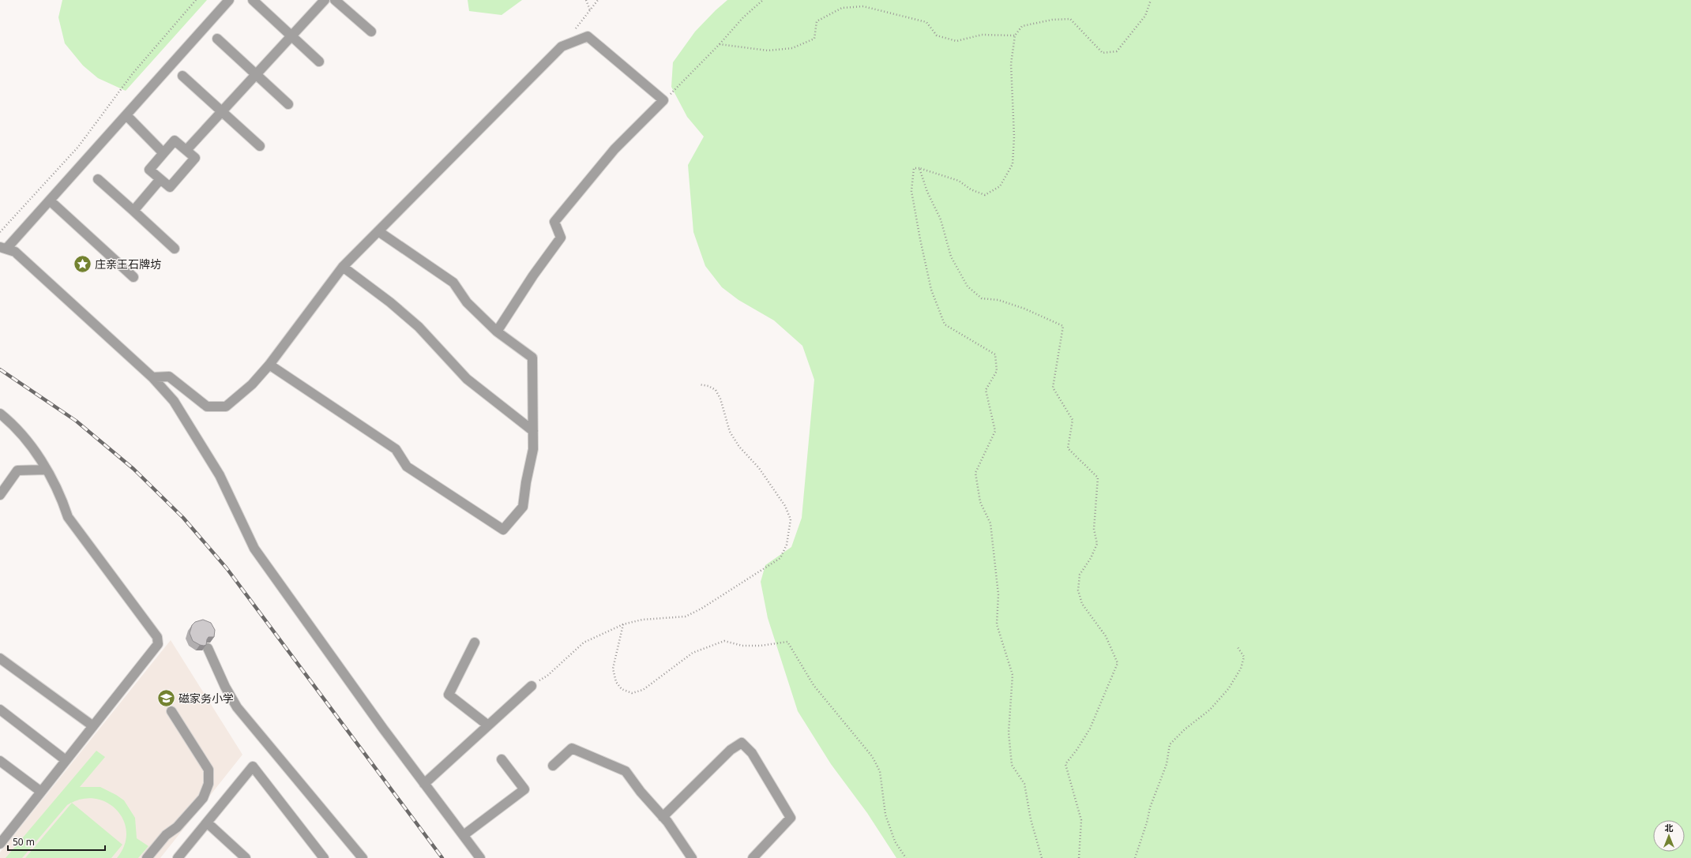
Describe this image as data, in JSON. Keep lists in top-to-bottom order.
{
  "places": {
    "place": ["庄亲王石牌坊"],
    "school or university": ["磁家务小学"]
  },
  "scale_bar": "50 m",
  "north": "top"
}
